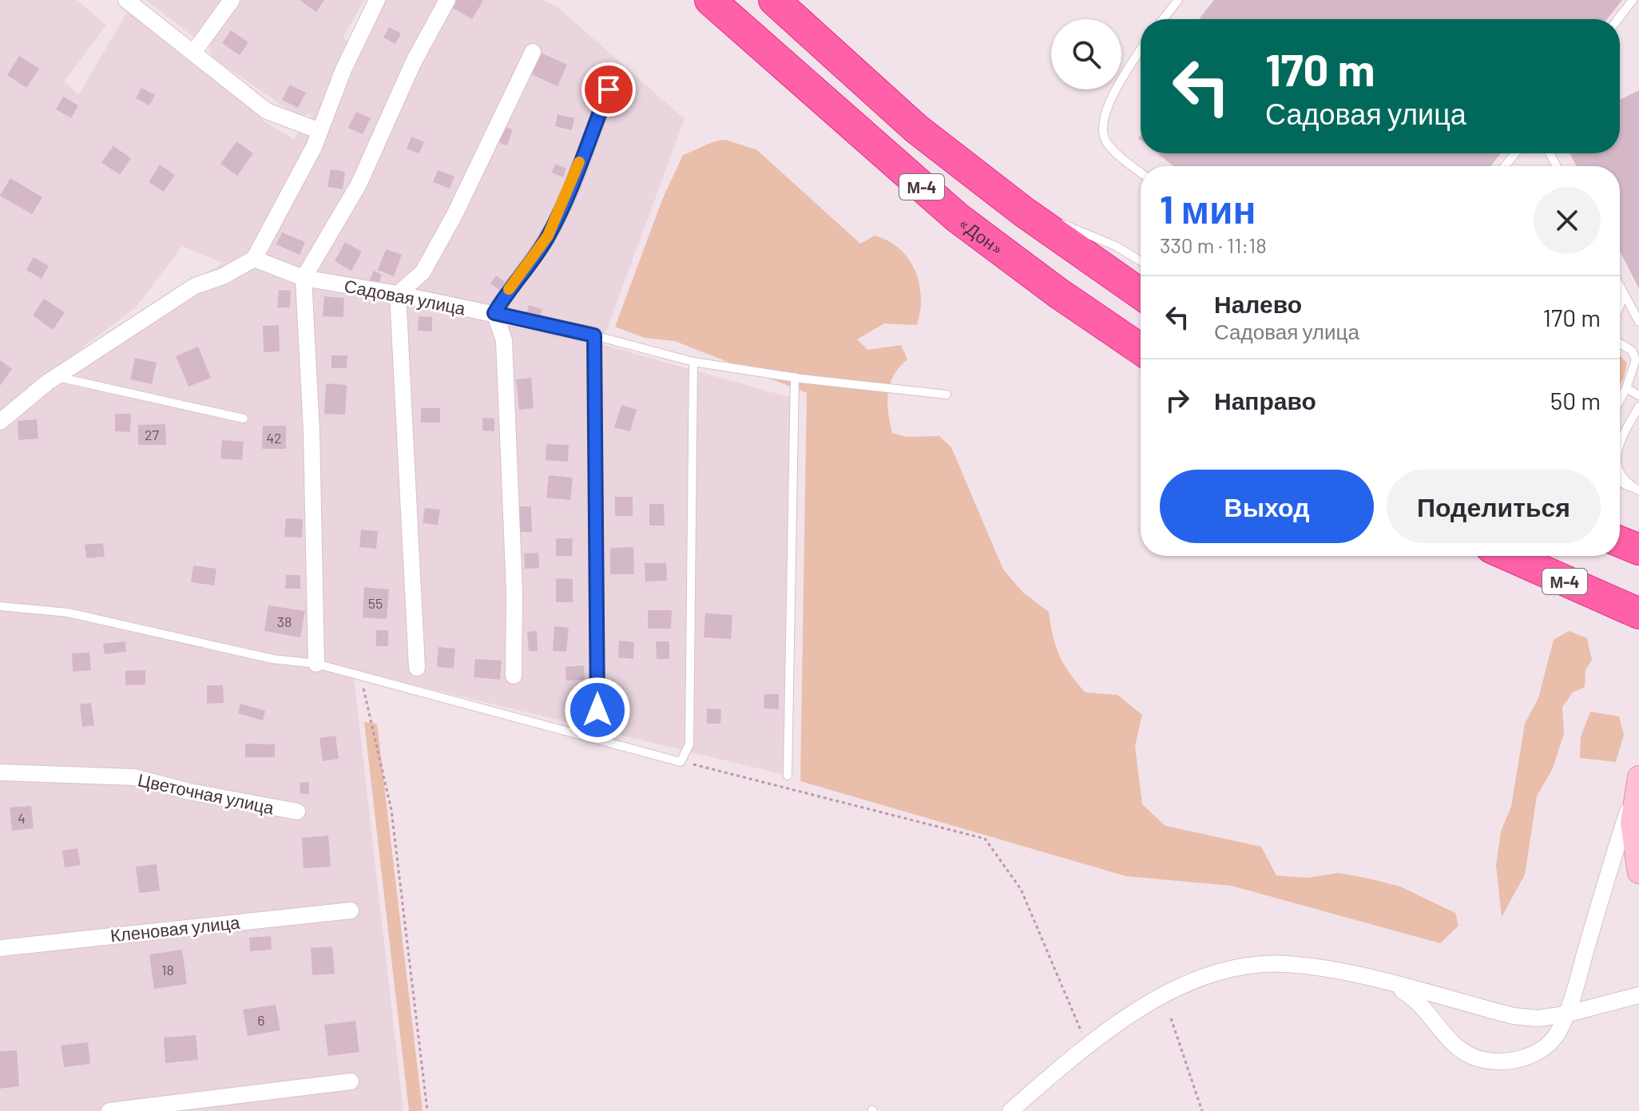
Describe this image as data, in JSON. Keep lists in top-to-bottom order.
{
  "streets": {
    "highway": ["М-4", "«Дон»"],
    "street": ["Садовая улица", "Цветочная улица", "Кленовая улица"]
  },
  "house_numbers": [
    "27",
    "42",
    "55",
    "38",
    "4",
    "18",
    "6"
  ],
  "page": {
    "turn": ["170 m", "Садовая улица"],
    "heading": ["1 мин", "330 m · 11:18"],
    "list": [
      {
        "name": "Налево",
        "note": "Садовая улица",
        "value": "170 m"
      },
      {
        "name": "Направо",
        "value": "50 m"
      }
    ],
    "buttons": ["Выход", "Поделиться"]
  }
}
